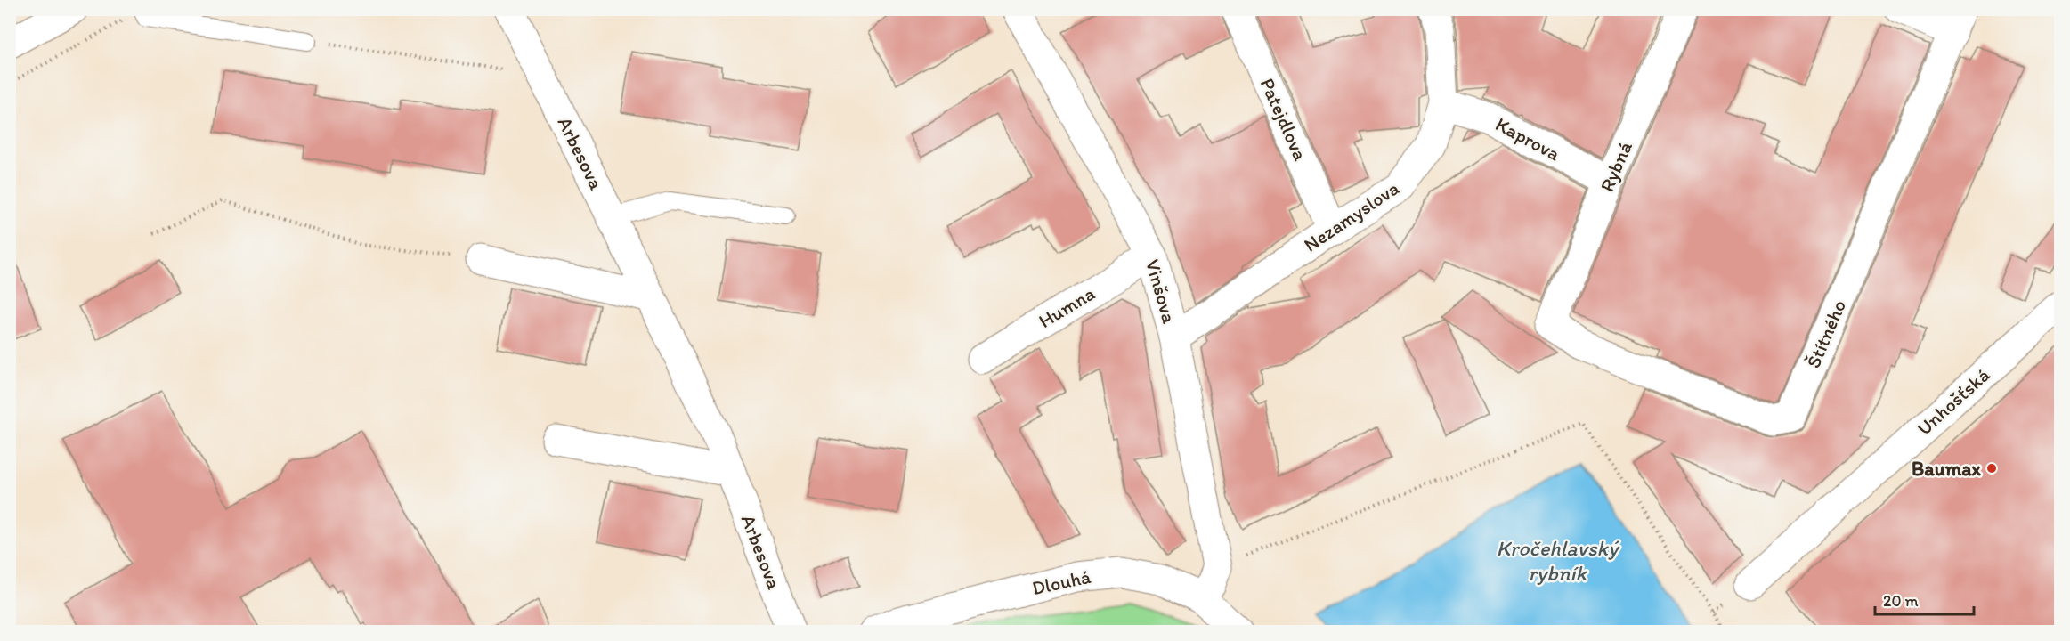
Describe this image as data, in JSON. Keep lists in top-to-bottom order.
{
  "streets": {
    "street": [
      "Patejdlova",
      "Kaprova",
      "Arbesova",
      "Rybná",
      "Nezamyslova",
      "Vinšova",
      "Humna",
      "Štítného",
      "Unhošťská",
      "Dlouhá"
    ]
  },
  "crossings": [
    ["Patejdlova", "Nezamyslova"],
    ["Kaprova", "Rybná"],
    ["Kaprova", "Nezamyslova"],
    ["Rybná", "Štítného"],
    ["Nezamyslova", "Vinšova"],
    ["Vinšova", "Humna"]
  ],
  "water": ["Kročehlavský rybník"],
  "places": ["Baumax"],
  "scale_bar": "20 m"
}
